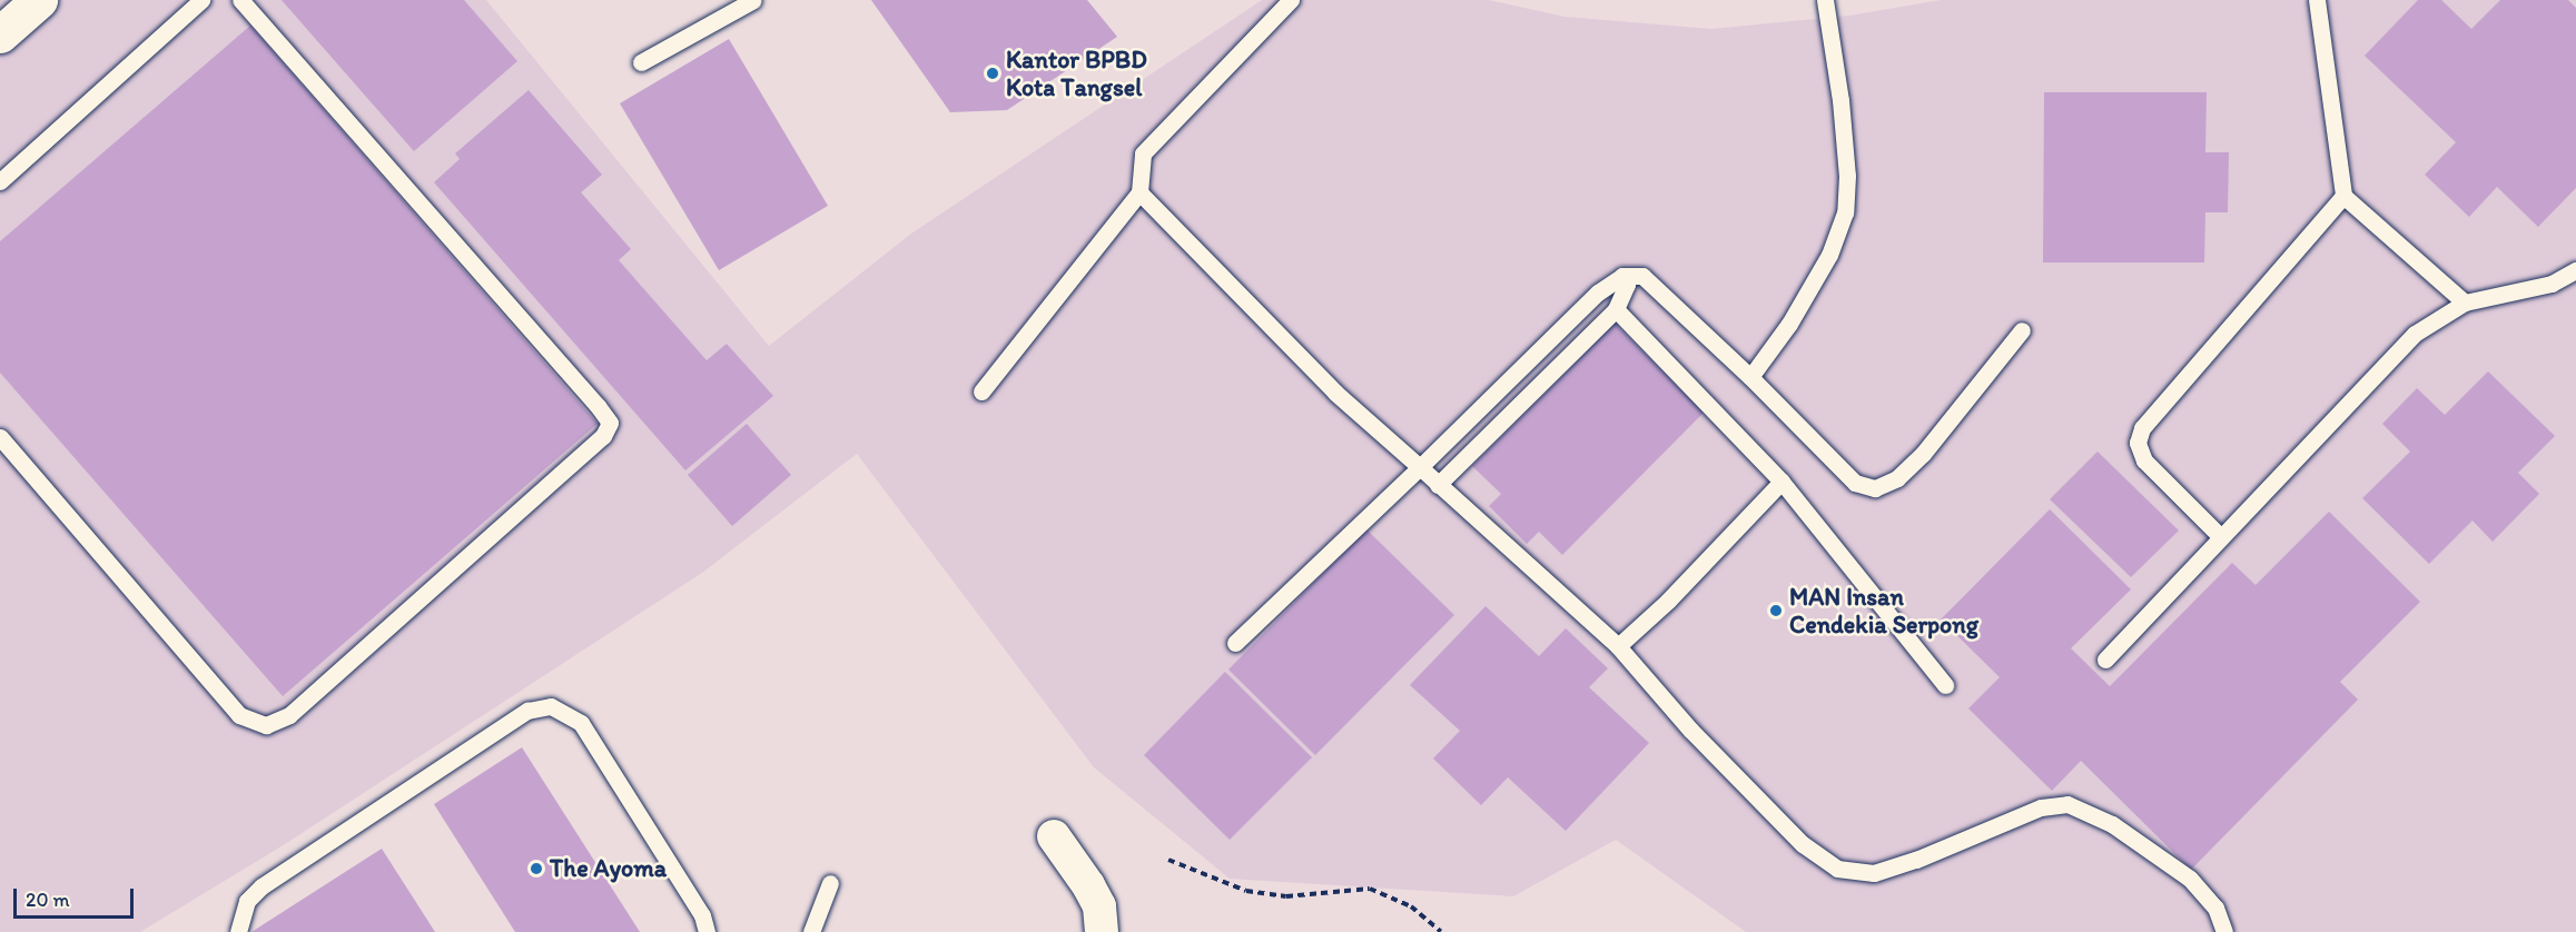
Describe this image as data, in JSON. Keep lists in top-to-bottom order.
{
  "places": ["Kantor BPBD Kota Tangsel", "MAN Insan Cendekia Serpong", "The Ayoma"],
  "scale_bar": "20 m"
}
